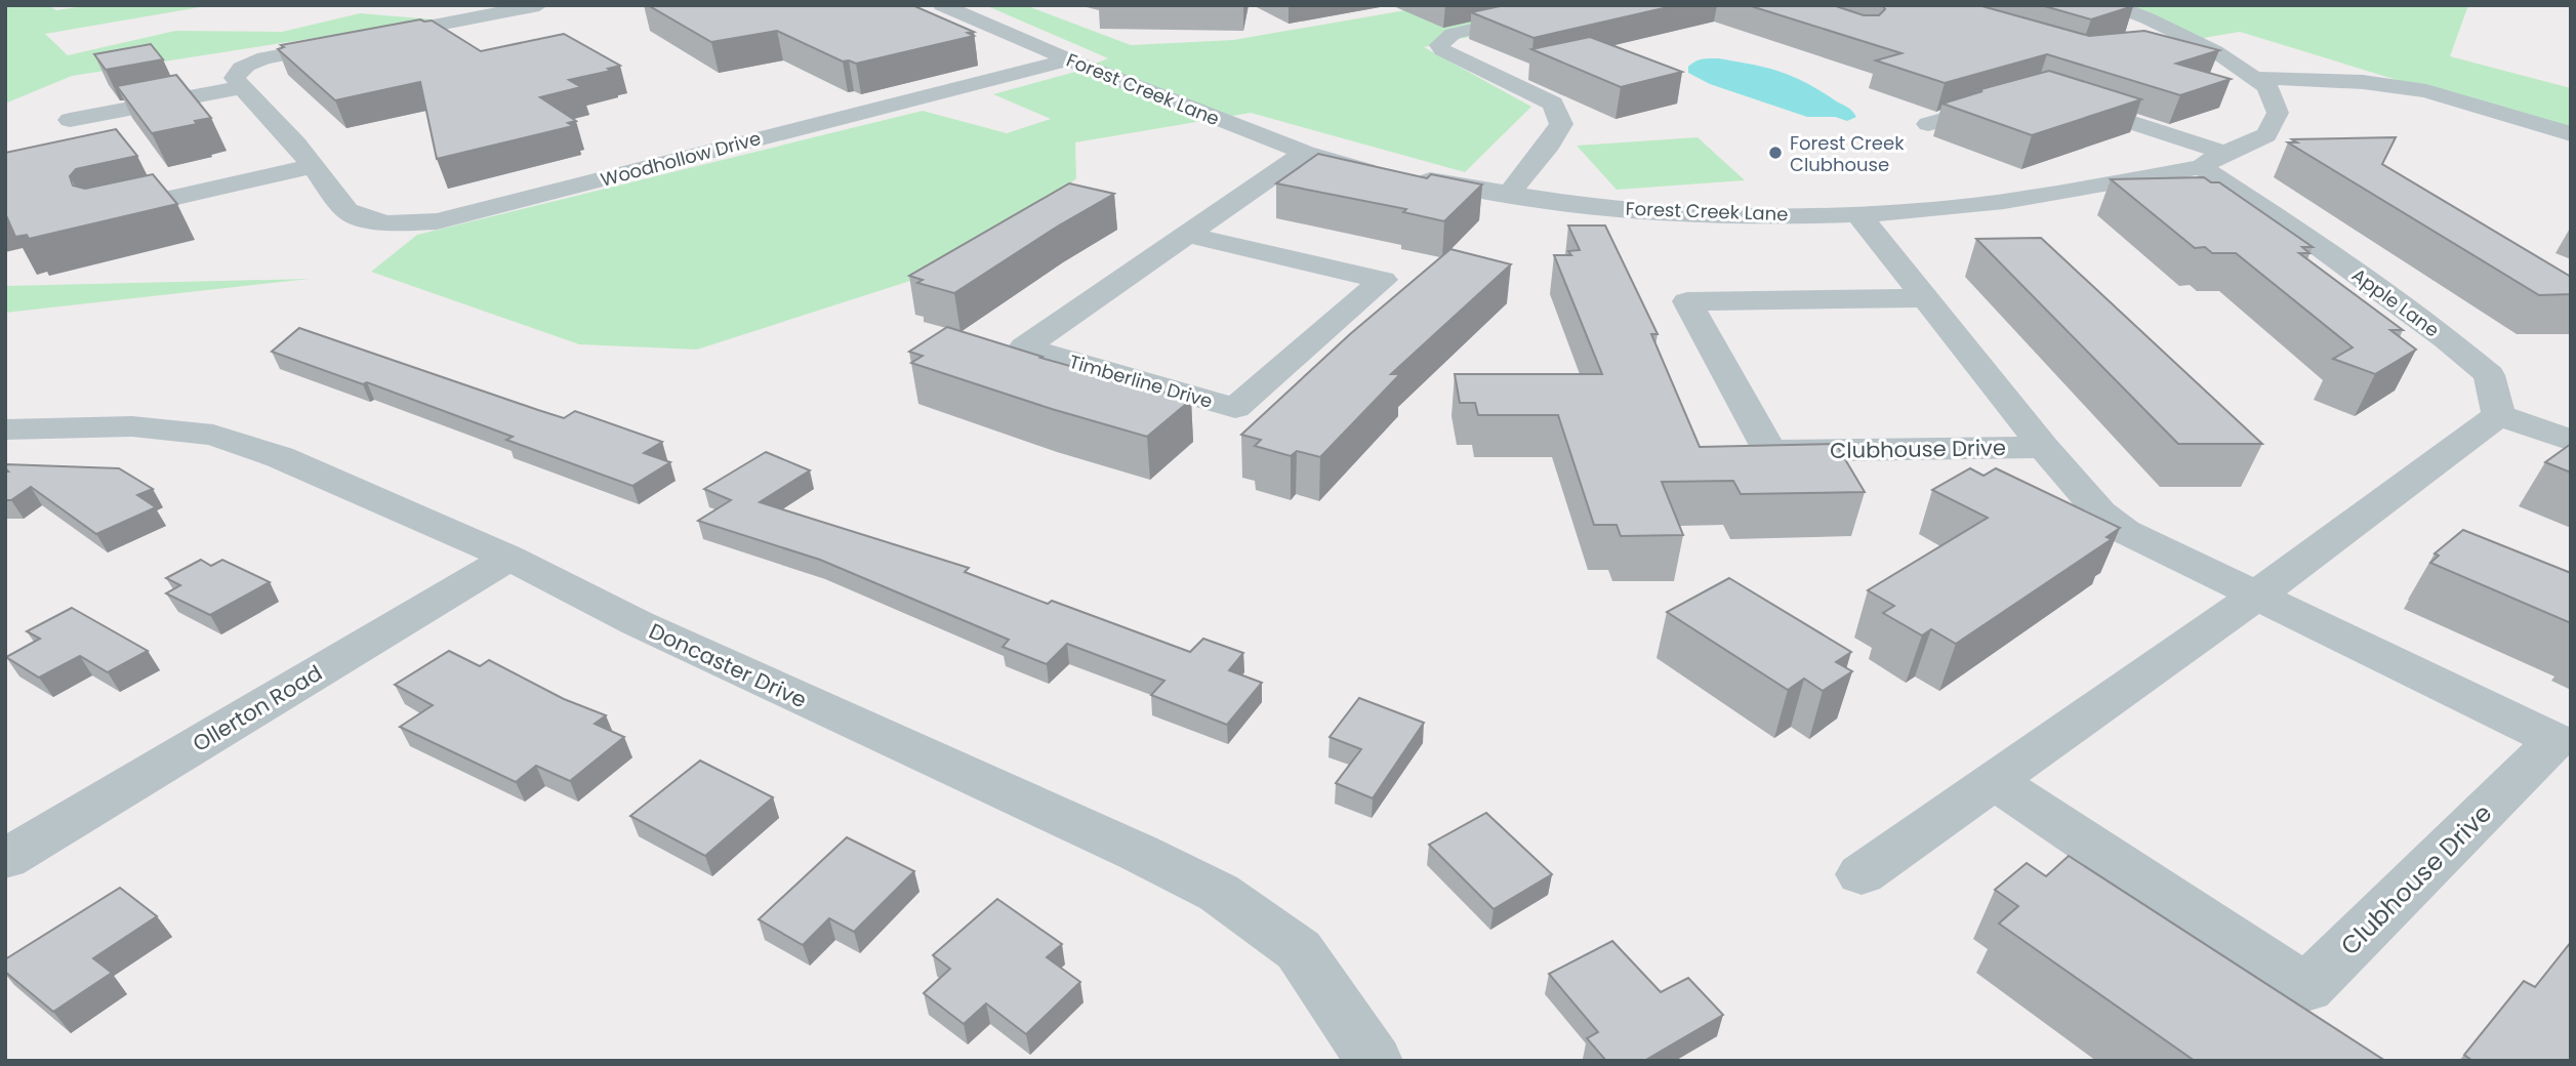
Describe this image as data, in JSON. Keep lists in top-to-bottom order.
{
  "streets": {
    "street": [
      "Forest Creek Lane",
      "Woodhollow Drive",
      "Apple Lane",
      "Timberline Drive",
      "Clubhouse Drive",
      "Doncaster Drive",
      "Ollerton Road"
    ]
  },
  "crossings": [
    ["Forest Creek Lane", "Woodhollow Drive"],
    ["Forest Creek Lane", "Apple Lane"],
    ["Forest Creek Lane", "Timberline Drive"],
    ["Forest Creek Lane", "Clubhouse Drive"],
    ["Doncaster Drive", "Ollerton Road"]
  ],
  "places": ["Forest Creek Clubhouse"]
}
